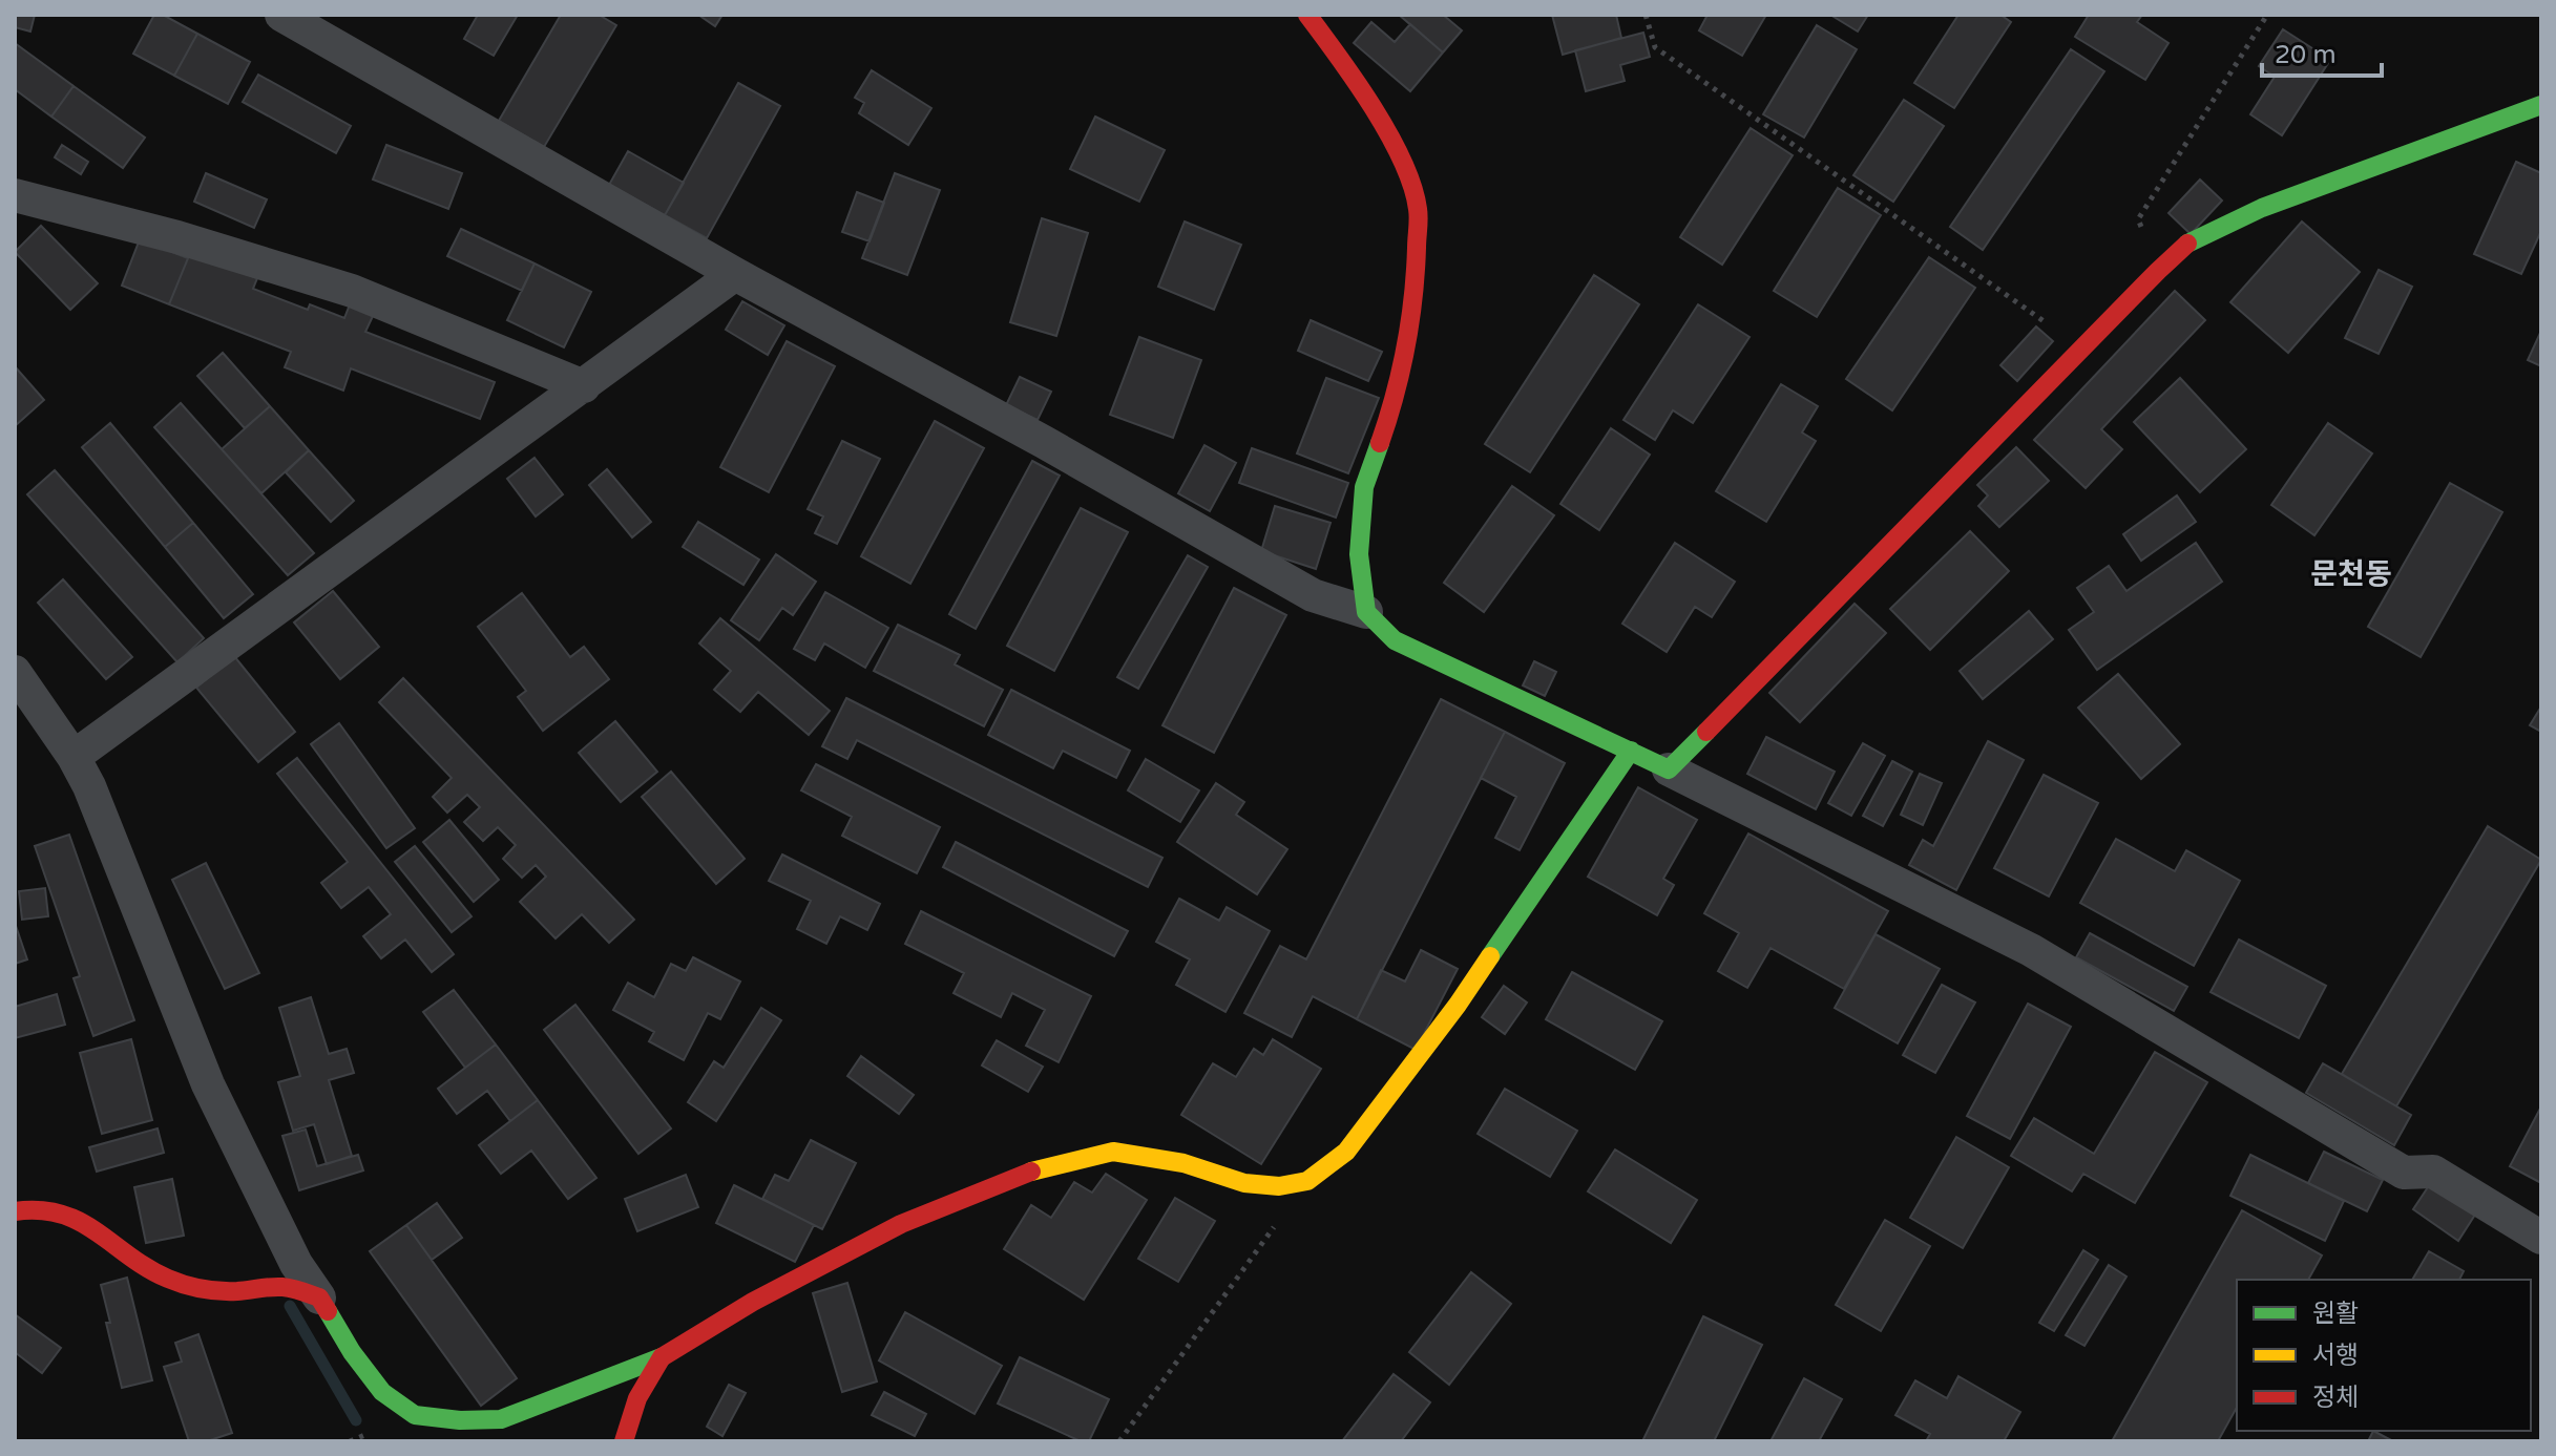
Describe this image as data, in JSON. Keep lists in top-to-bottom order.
{
  "districts": ["문천동"],
  "legend": ["원활", "서행", "정체"],
  "scale_bar": "20 m"
}
